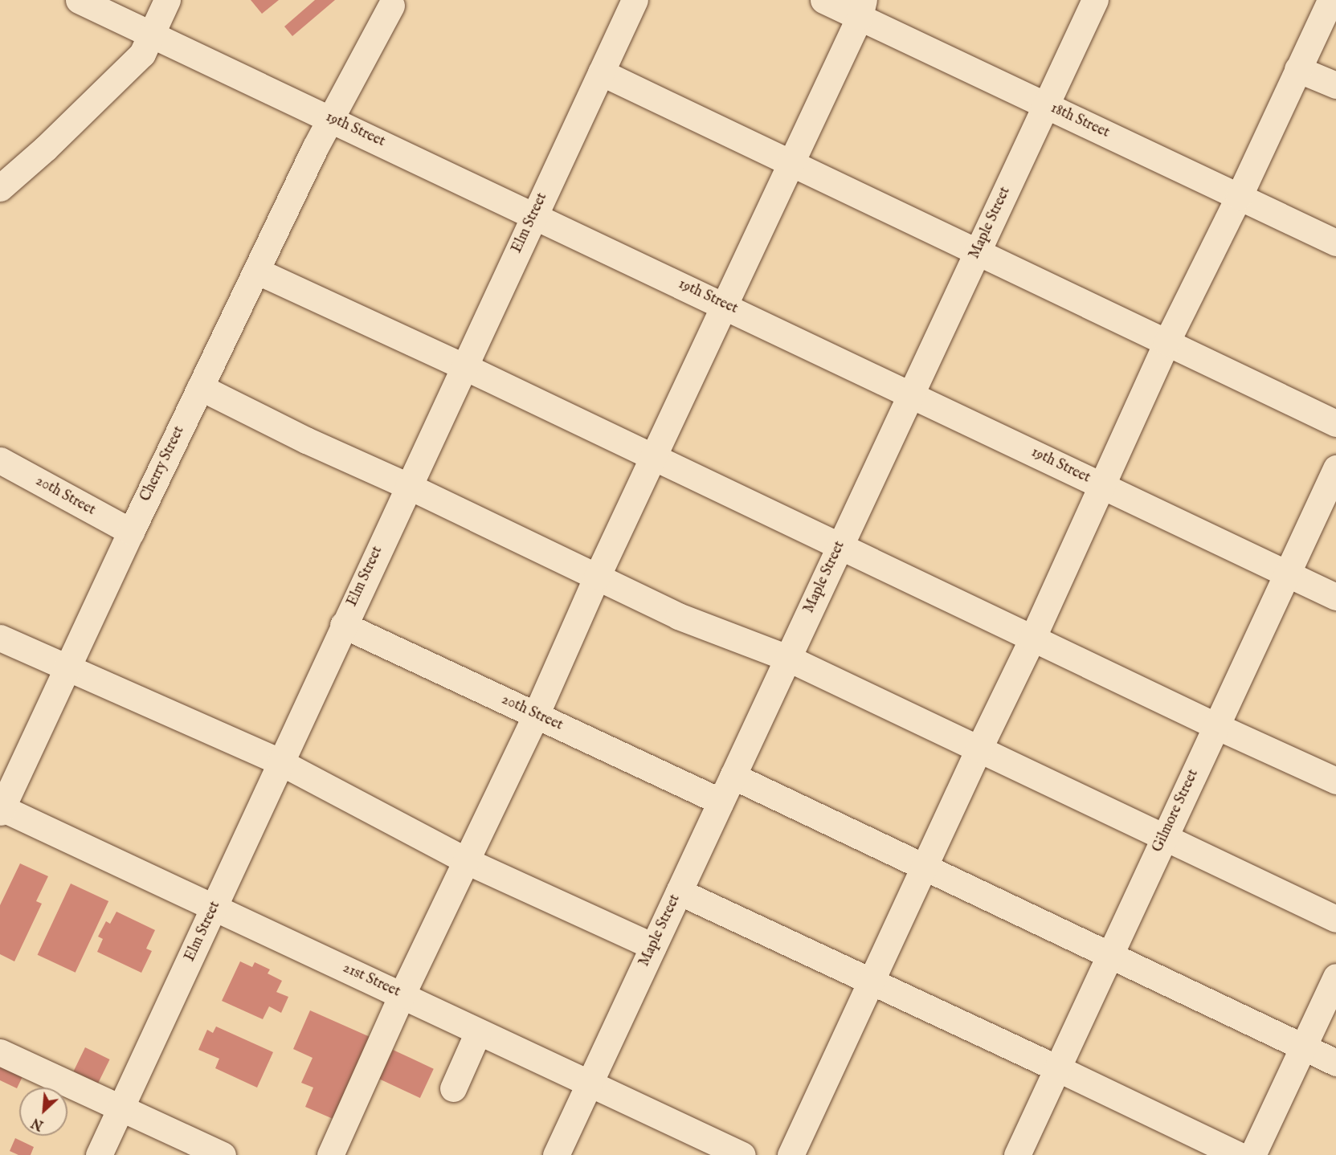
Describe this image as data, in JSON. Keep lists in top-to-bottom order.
{
  "streets": {
    "street": [
      "18th Street",
      "19th Street",
      "Elm Street",
      "Maple Street",
      "Cherry Street",
      "20th Street",
      "Gilmore Street",
      "21st Street"
    ]
  },
  "crossings": [
    ["18th Street", "Maple Street"],
    ["19th Street", "Elm Street"],
    ["19th Street", "Maple Street"],
    ["19th Street", "Cherry Street"],
    ["19th Street", "Gilmore Street"],
    ["Elm Street", "20th Street"],
    ["Elm Street", "21st Street"],
    ["Maple Street", "20th Street"],
    ["Maple Street", "21st Street"],
    ["Cherry Street", "20th Street"],
    ["Cherry Street", "21st Street"]
  ],
  "north": "bottom left"
}
